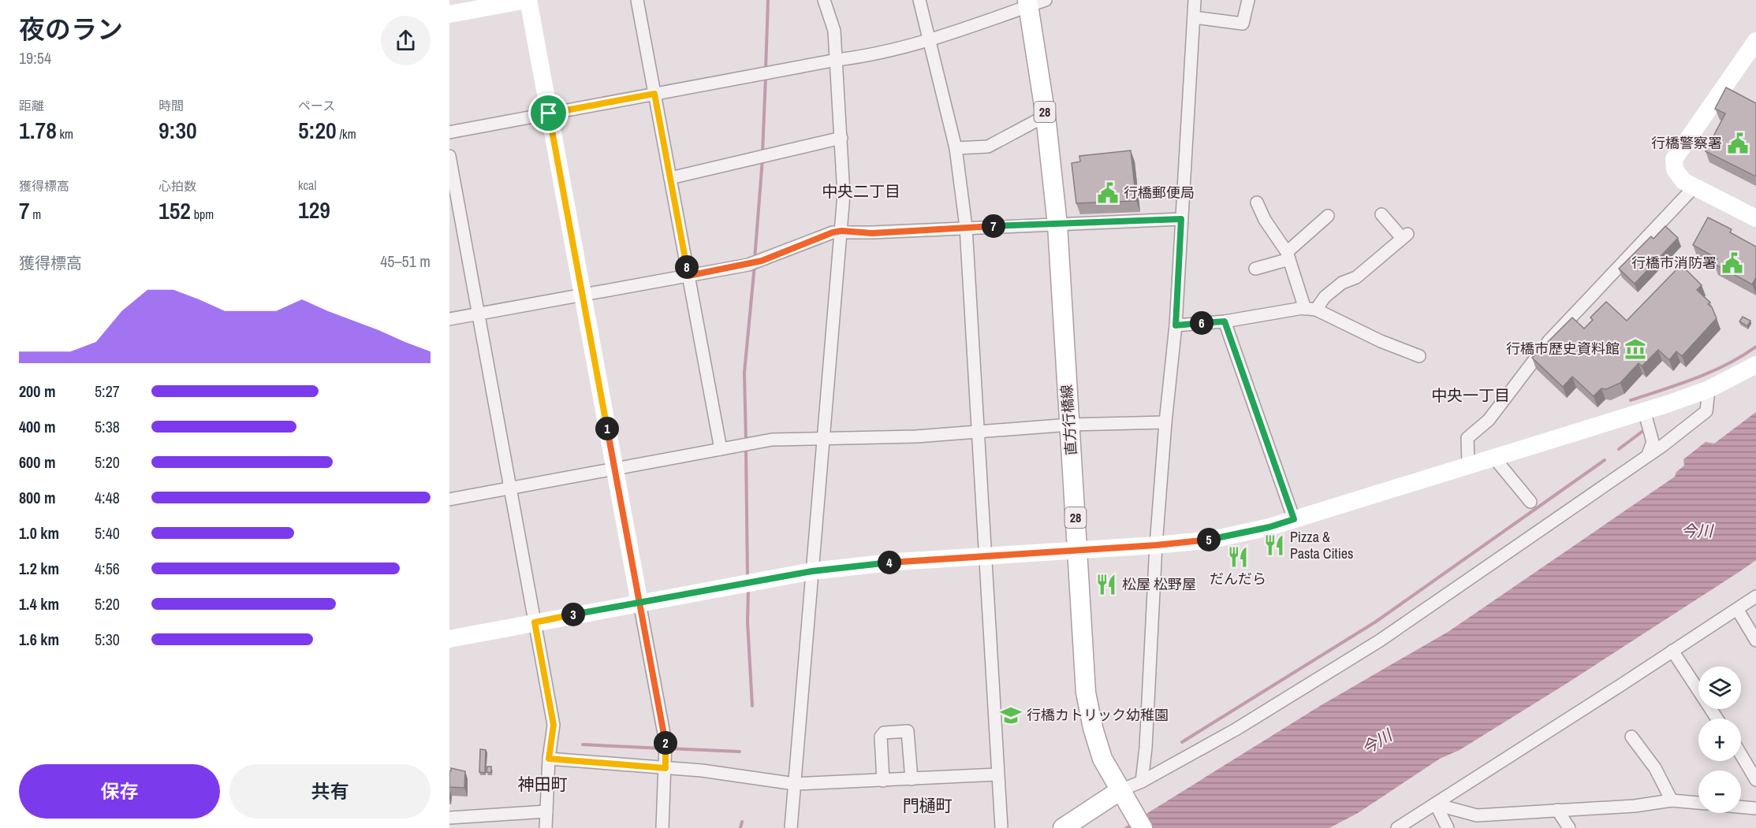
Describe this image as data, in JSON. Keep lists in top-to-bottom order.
{
  "streets": {
    "main road": ["28", "直方行橋線"]
  },
  "districts": [
    "中央二丁目",
    "中央一丁目",
    "神田町",
    "門樋町"
  ],
  "water": ["今川"],
  "places": {
    "public building": ["行橋警察署", "行橋郵便局", "行橋市消防署"],
    "museum": ["行橋市歴史資料館"],
    "restaurant": ["Pizza & Pasta Cities", "だんだら", "松屋 松野屋"],
    "school or university": ["行橋カトリック幼稚園"]
  },
  "page": {
    "heading": ["夜のラン", "19:54"],
    "stats": [
      ["距離", "1.78 km"],
      ["時間", "9:30"],
      ["ペース", "5:20 /km"],
      ["獲得標高", "7 m"],
      ["心拍数", "152 bpm"],
      ["kcal", "129"]
    ],
    "pins": [
      "7",
      "8",
      "6",
      "1",
      "5",
      "4",
      "3",
      "2"
    ],
    "chart": ["獲得標高", "45–51 m"],
    "list": [
      {
        "name": "200 m",
        "note": "5:27"
      },
      {
        "name": "400 m",
        "note": "5:38"
      },
      {
        "name": "600 m",
        "note": "5:20"
      },
      {
        "name": "800 m",
        "note": "4:48"
      },
      {
        "name": "1.0 km",
        "note": "5:40"
      },
      {
        "name": "1.2 km",
        "note": "4:56"
      },
      {
        "name": "1.4 km",
        "note": "5:20"
      },
      {
        "name": "1.6 km",
        "note": "5:30"
      }
    ],
    "map_buttons": ["+", "−"],
    "buttons": ["保存", "共有"]
  }
}
